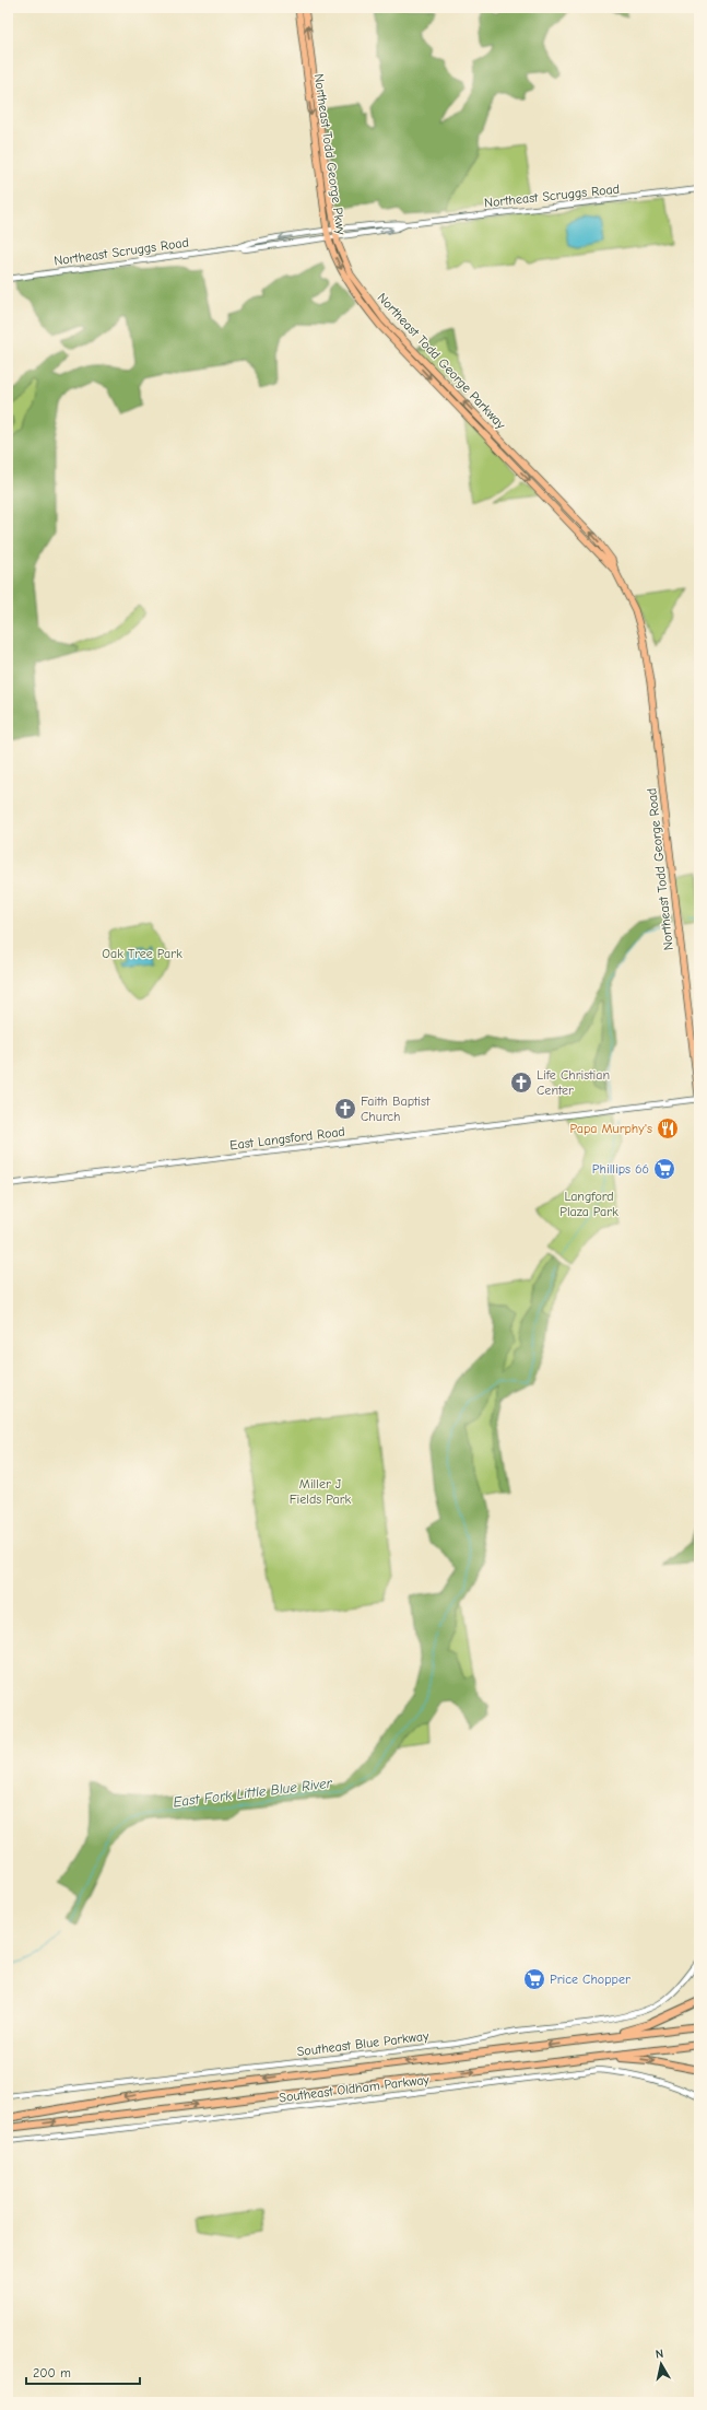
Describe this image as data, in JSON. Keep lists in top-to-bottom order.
{
  "streets": {
    "main road": ["Northeast Todd George Pkwy", "Northeast Todd George Parkway", "Northeast Todd George Road"],
    "street": [
      "Northeast Scruggs Road",
      "East Langsford Road",
      "Southeast Blue Parkway",
      "Southeast Oldham Parkway"
    ]
  },
  "crossings": [
    ["Northeast Todd George Pkwy", "Northeast Scruggs Road"],
    ["Northeast Todd George Pkwy", "Northeast Todd George Parkway"],
    ["Northeast Scruggs Road", "Northeast Todd George Parkway"],
    ["Northeast Todd George Parkway", "Northeast Todd George Road"],
    ["Northeast Todd George Road", "East Langsford Road"]
  ],
  "one_way": ["Northeast Todd George Pkwy", "Northeast Todd George Parkway"],
  "water": ["East Fork Little Blue River"],
  "parks": ["Oak Tree Park", "Langford Plaza Park", "Miller J Fields Park"],
  "places": {
    "church": ["Life Christian Center", "Faith Baptist Church"],
    "restaurant": ["Papa Murphy's"],
    "supermarket": ["Phillips 66", "Price Chopper"]
  },
  "scale_bar": "200 m",
  "north": "top"
}
